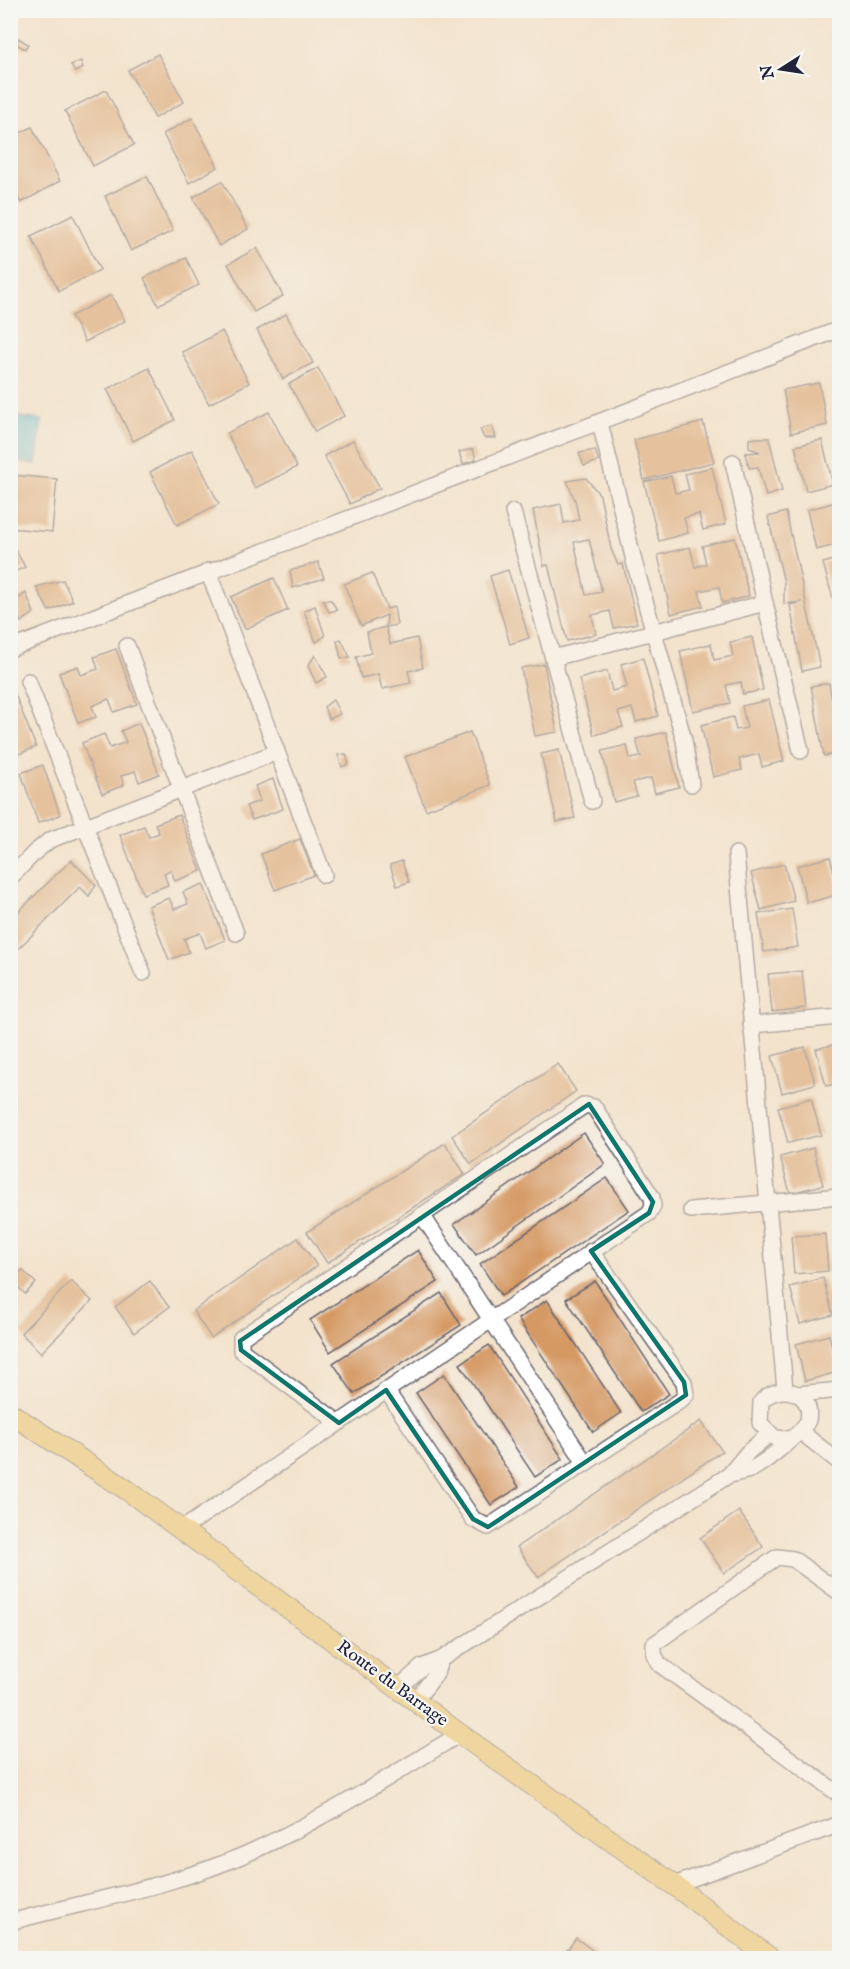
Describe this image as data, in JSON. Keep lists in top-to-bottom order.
{
  "streets": {
    "main road": ["Route du Barrage"]
  },
  "north": "left"
}
